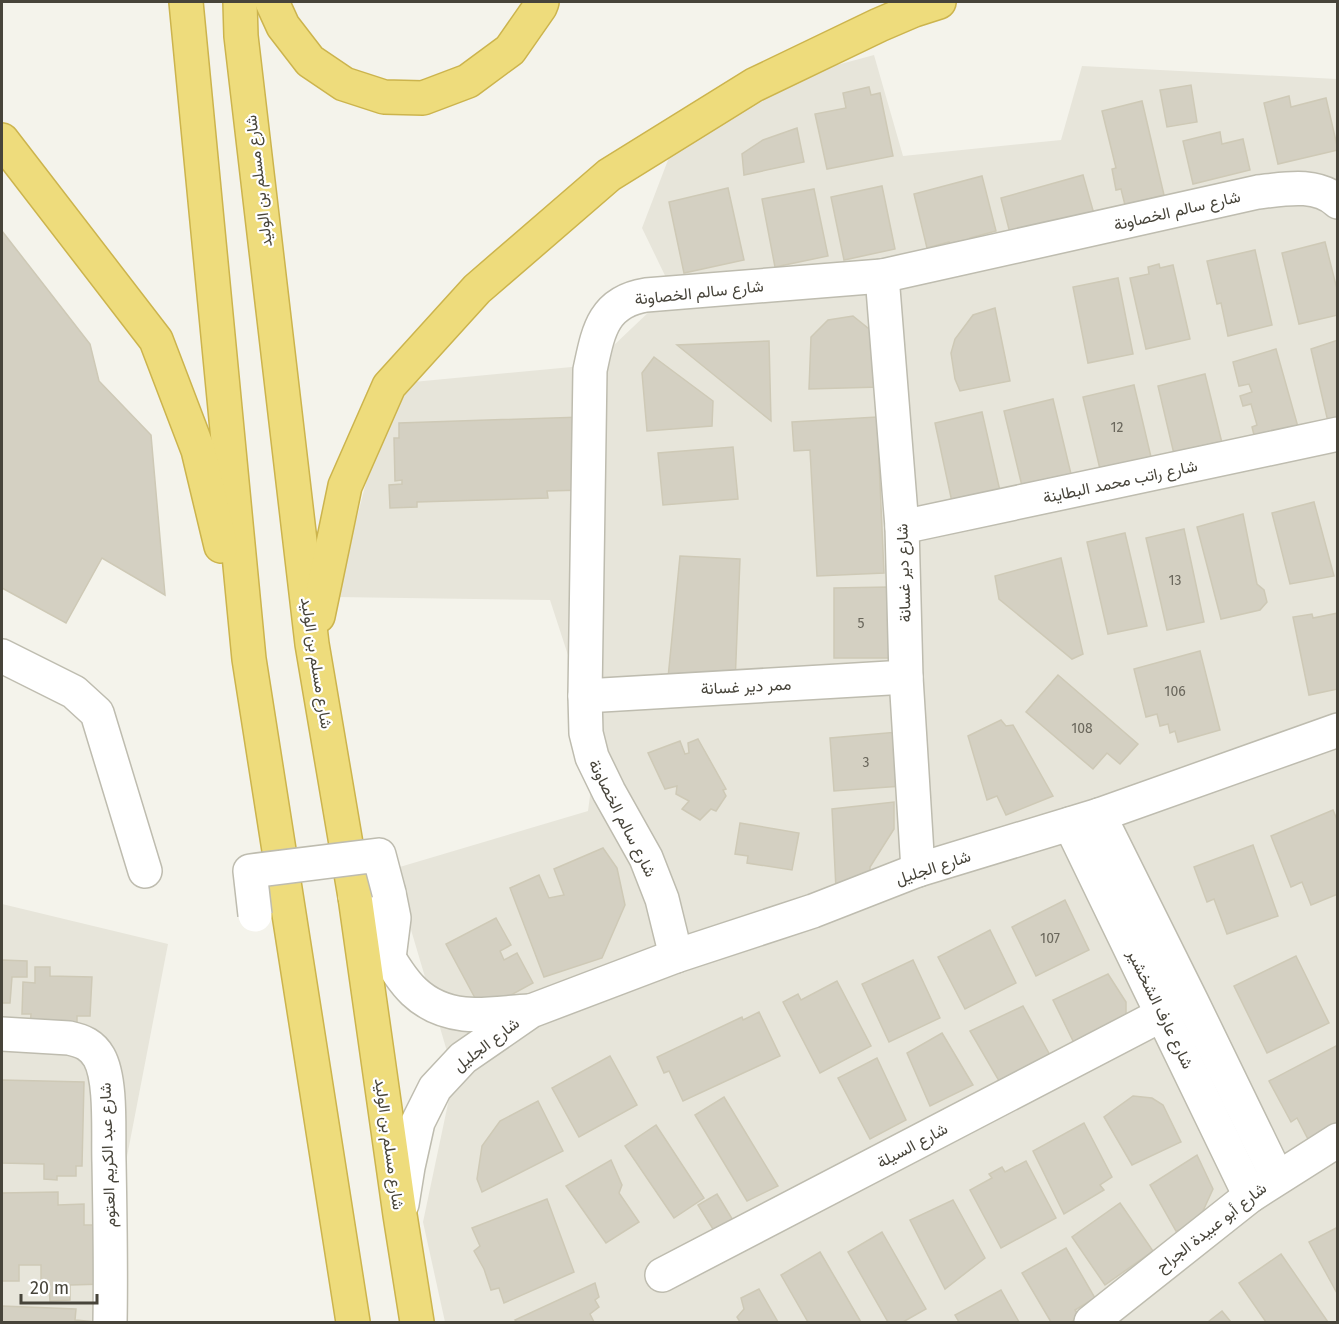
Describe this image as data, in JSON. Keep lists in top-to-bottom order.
{
  "streets": {
    "highway": ["شارع مسلم بن الوليد"],
    "street": [
      "شارع سالم الخصاونة",
      "شارع راتب محمد البطاينة",
      "شارع دير غسانة",
      "ممر دير غسانة",
      "شارع الجليل",
      "شارع عارف الشخشير",
      "شارع السيلة",
      "شارع عبد الكريم العتوم",
      "شارع أبو عبيدة الجراح"
    ]
  },
  "crossings": [
    ["شارع مسلم بن الوليد", "شارع الجليل"],
    ["شارع سالم الخصاونة", "شارع دير غسانة"],
    ["شارع سالم الخصاونة", "ممر دير غسانة"],
    ["شارع سالم الخصاونة", "شارع الجليل"],
    ["شارع راتب محمد البطاينة", "شارع دير غسانة"],
    ["شارع دير غسانة", "ممر دير غسانة"],
    ["شارع دير غسانة", "شارع الجليل"],
    ["شارع الجليل", "شارع عارف الشخشير"],
    ["شارع عارف الشخشير", "شارع السيلة"],
    ["شارع عارف الشخشير", "شارع أبو عبيدة الجراح"]
  ],
  "house_numbers": [
    "12",
    "13",
    "5",
    "106",
    "108",
    "3",
    "107"
  ],
  "scale_bar": "20 m"
}
